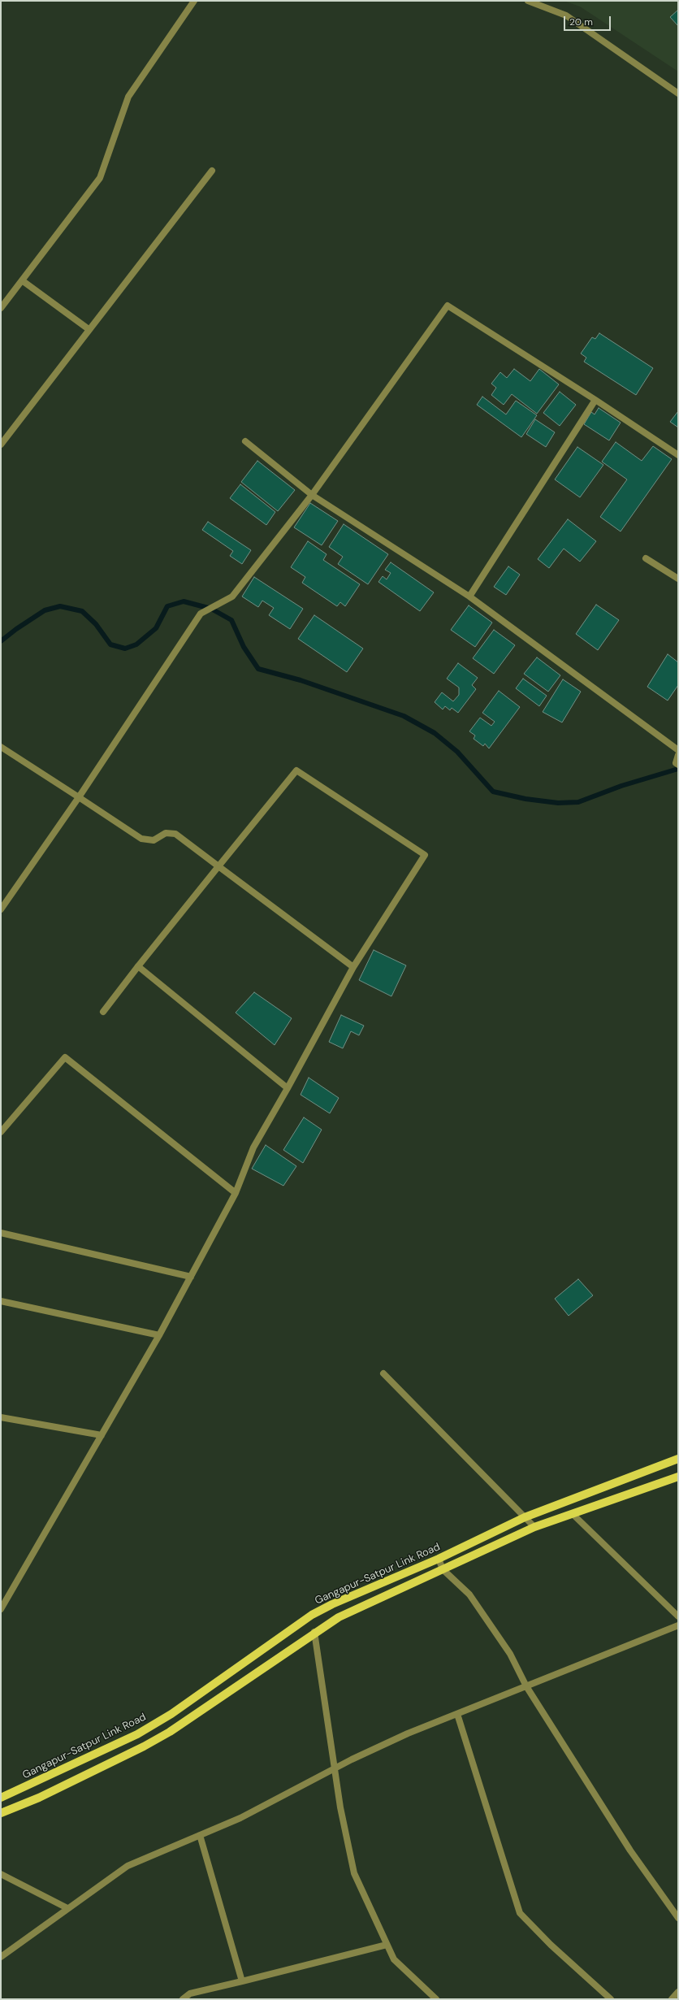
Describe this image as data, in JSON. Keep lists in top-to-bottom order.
{
  "streets": {
    "main road": ["Gangapur-Satpur Link Road"]
  },
  "scale_bar": "20 m"
}
